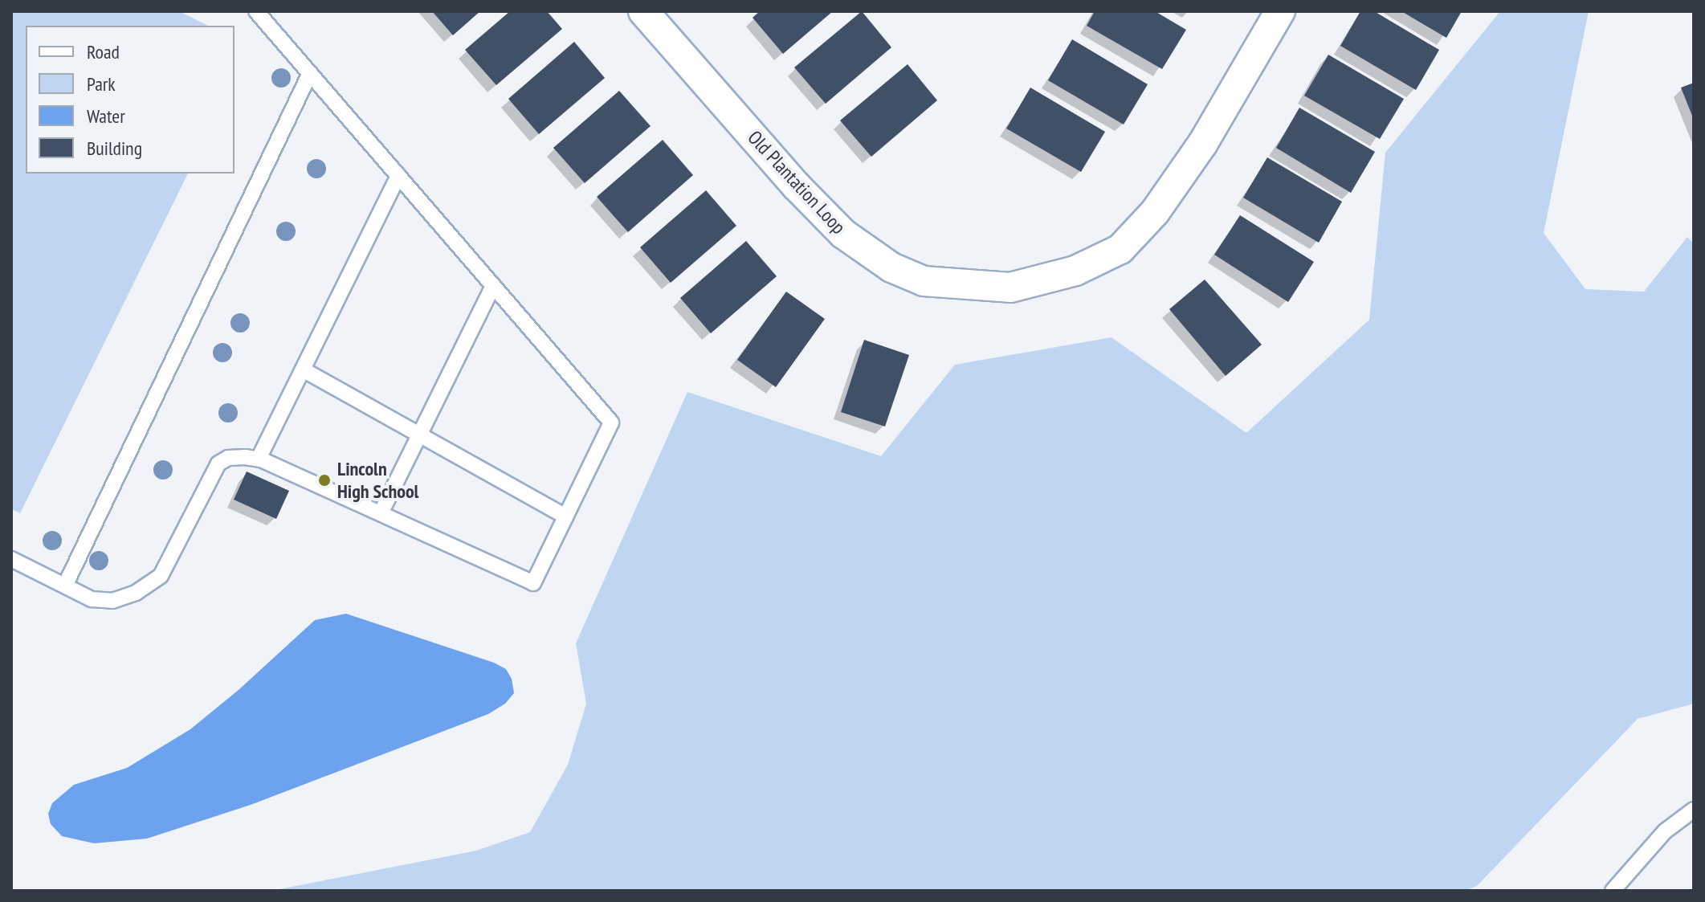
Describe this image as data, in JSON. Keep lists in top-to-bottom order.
{
  "streets": {
    "street": ["Old Plantation Loop"]
  },
  "places": ["Lincoln High School"],
  "legend": [
    "Road",
    "Park",
    "Water",
    "Building"
  ]
}
